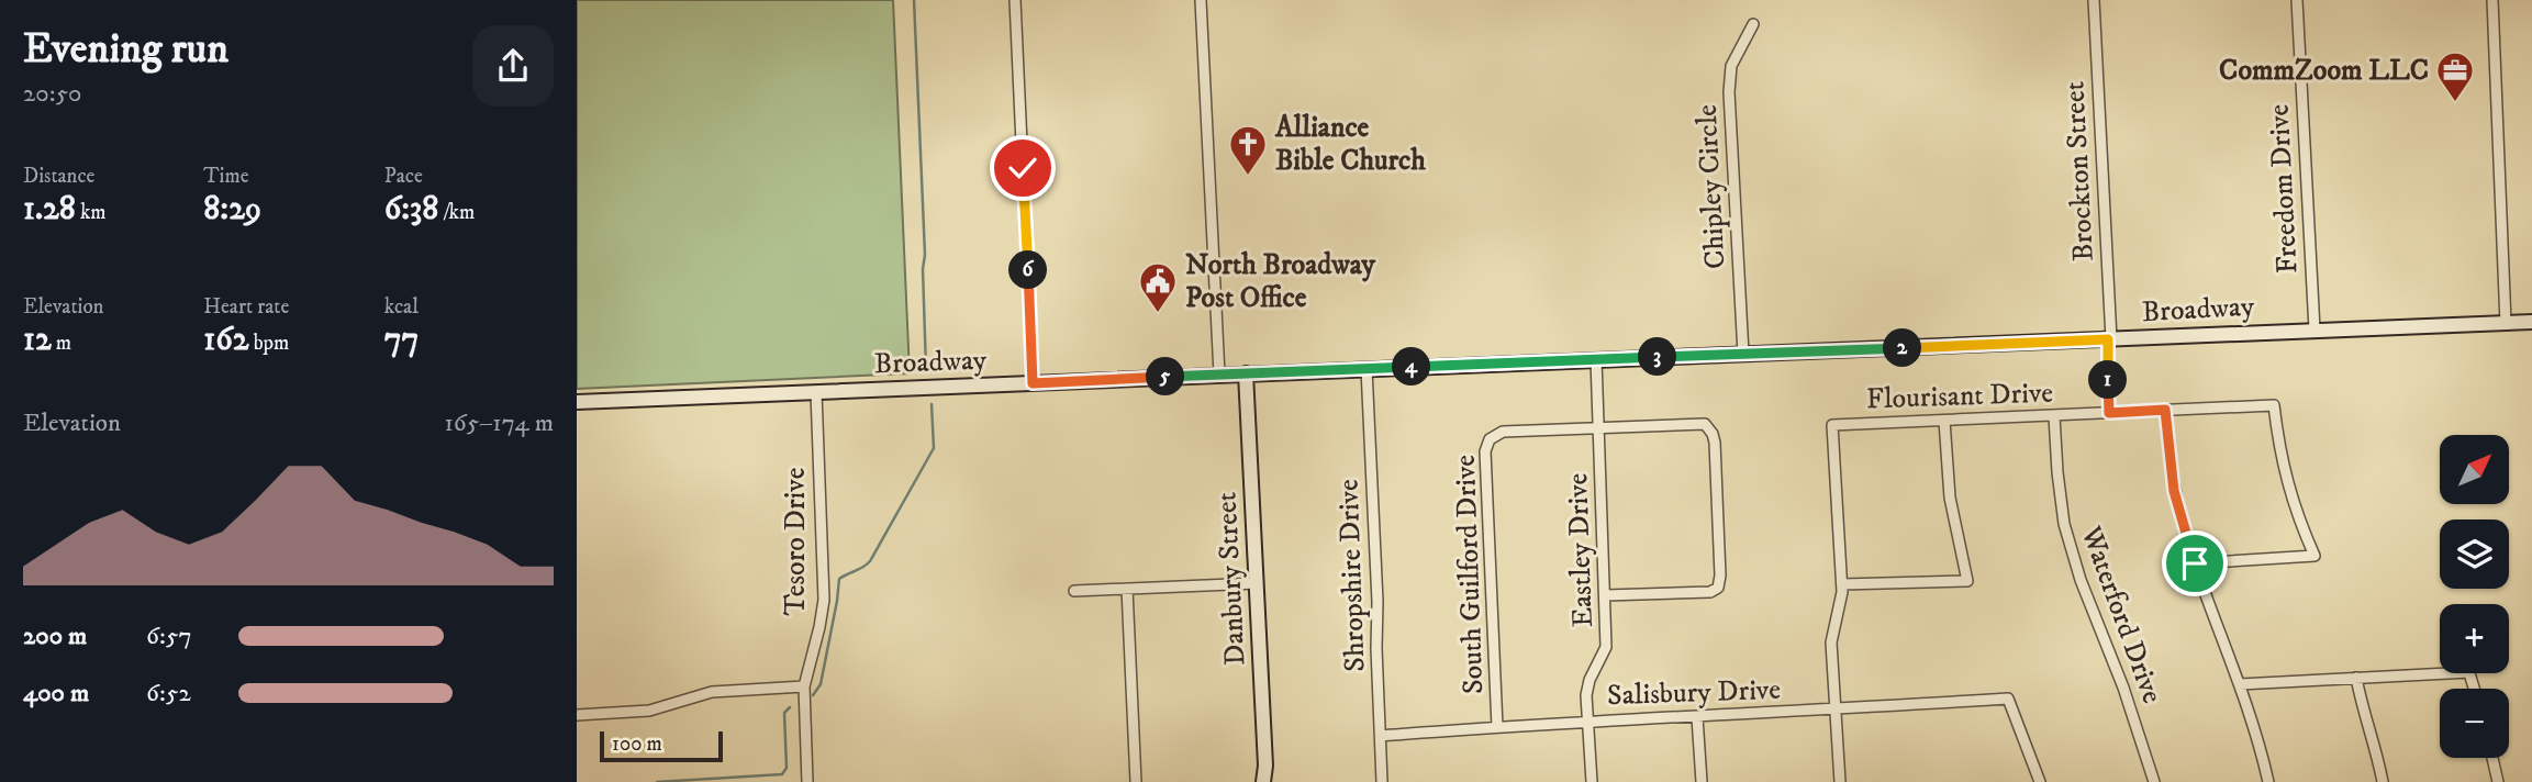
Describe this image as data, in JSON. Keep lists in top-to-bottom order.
{
  "streets": {
    "main road": ["Broadway", "Danbury Street"],
    "street": [
      "Brockton Street",
      "Chipley Circle",
      "Freedom Drive",
      "Flourisant Drive",
      "Tesoro Drive",
      "Eastley Drive",
      "South Guilford Drive",
      "Shropshire Drive",
      "Waterford Drive",
      "Salisbury Drive"
    ]
  },
  "crossings": [
    ["Brockton Street", "Broadway"],
    ["Brockton Street", "Flourisant Drive"],
    ["Chipley Circle", "Broadway"],
    ["Freedom Drive", "Broadway"],
    ["Broadway", "Tesoro Drive"],
    ["Broadway", "Eastley Drive"],
    ["Broadway", "Shropshire Drive"],
    ["Broadway", "Danbury Street"],
    ["Flourisant Drive", "Waterford Drive"],
    ["Eastley Drive", "South Guilford Drive"],
    ["Eastley Drive", "Salisbury Drive"],
    ["South Guilford Drive", "Salisbury Drive"],
    ["Shropshire Drive", "Salisbury Drive"]
  ],
  "places": {
    "office": ["CommZoom LLC"],
    "church": ["Alliance Bible Church"],
    "public building": ["North Broadway Post Office"]
  },
  "scale_bar": "100 m",
  "north": "top right",
  "page": {
    "heading": ["Evening run", "20:50"],
    "stats": [
      ["Distance", "1.28 km"],
      ["Time", "8:29"],
      ["Pace", "6:38 /km"],
      ["Elevation", "12 m"],
      ["Heart rate", "162 bpm"],
      ["kcal", "77"]
    ],
    "pins": [
      "6",
      "2",
      "3",
      "4",
      "5",
      "1"
    ],
    "chart": ["Elevation", "165–174 m"],
    "map_buttons": ["+", "−"],
    "list": [
      {
        "name": "200 m",
        "note": "6:57"
      },
      {
        "name": "400 m",
        "note": "6:52"
      }
    ],
    "scale": "100 m"
  }
}
